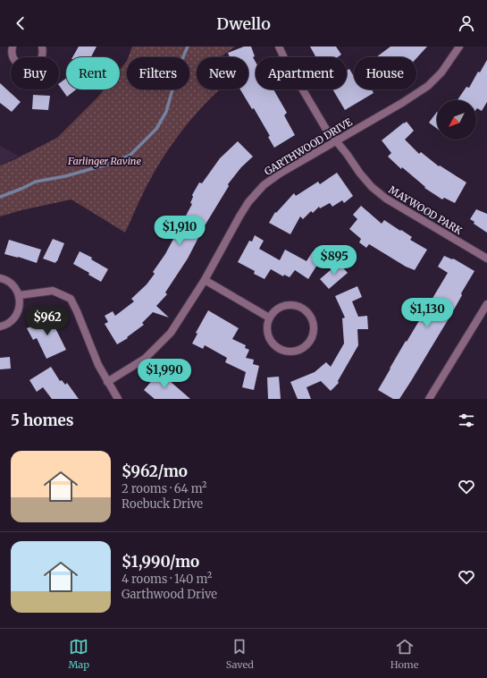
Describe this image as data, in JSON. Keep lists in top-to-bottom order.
{
  "streets": {
    "street": ["GARTHWOOD DRIVE", "MAYWOOD PARK"]
  },
  "crossings": [
    ["GARTHWOOD DRIVE", "MAYWOOD PARK"]
  ],
  "parks": ["Farlinger Ravine"],
  "north": "bottom left",
  "page": {
    "header": "Dwello",
    "chip": [
      "Buy",
      "Rent",
      "Filters",
      "New",
      "Apartment",
      "House"
    ],
    "price": [
      "$1,910",
      "$895",
      "$1,130",
      "$962",
      "$1,990"
    ],
    "heading": "5 homes",
    "list": [
      {
        "name": "$962/mo",
        "note": "2 rooms · 64 m² · Roebuck Drive"
      },
      {
        "name": "$1,990/mo",
        "note": "4 rooms · 140 m² · Garthwood Drive"
      }
    ],
    "tabs": ["Map", "Saved", "Home"]
  }
}
